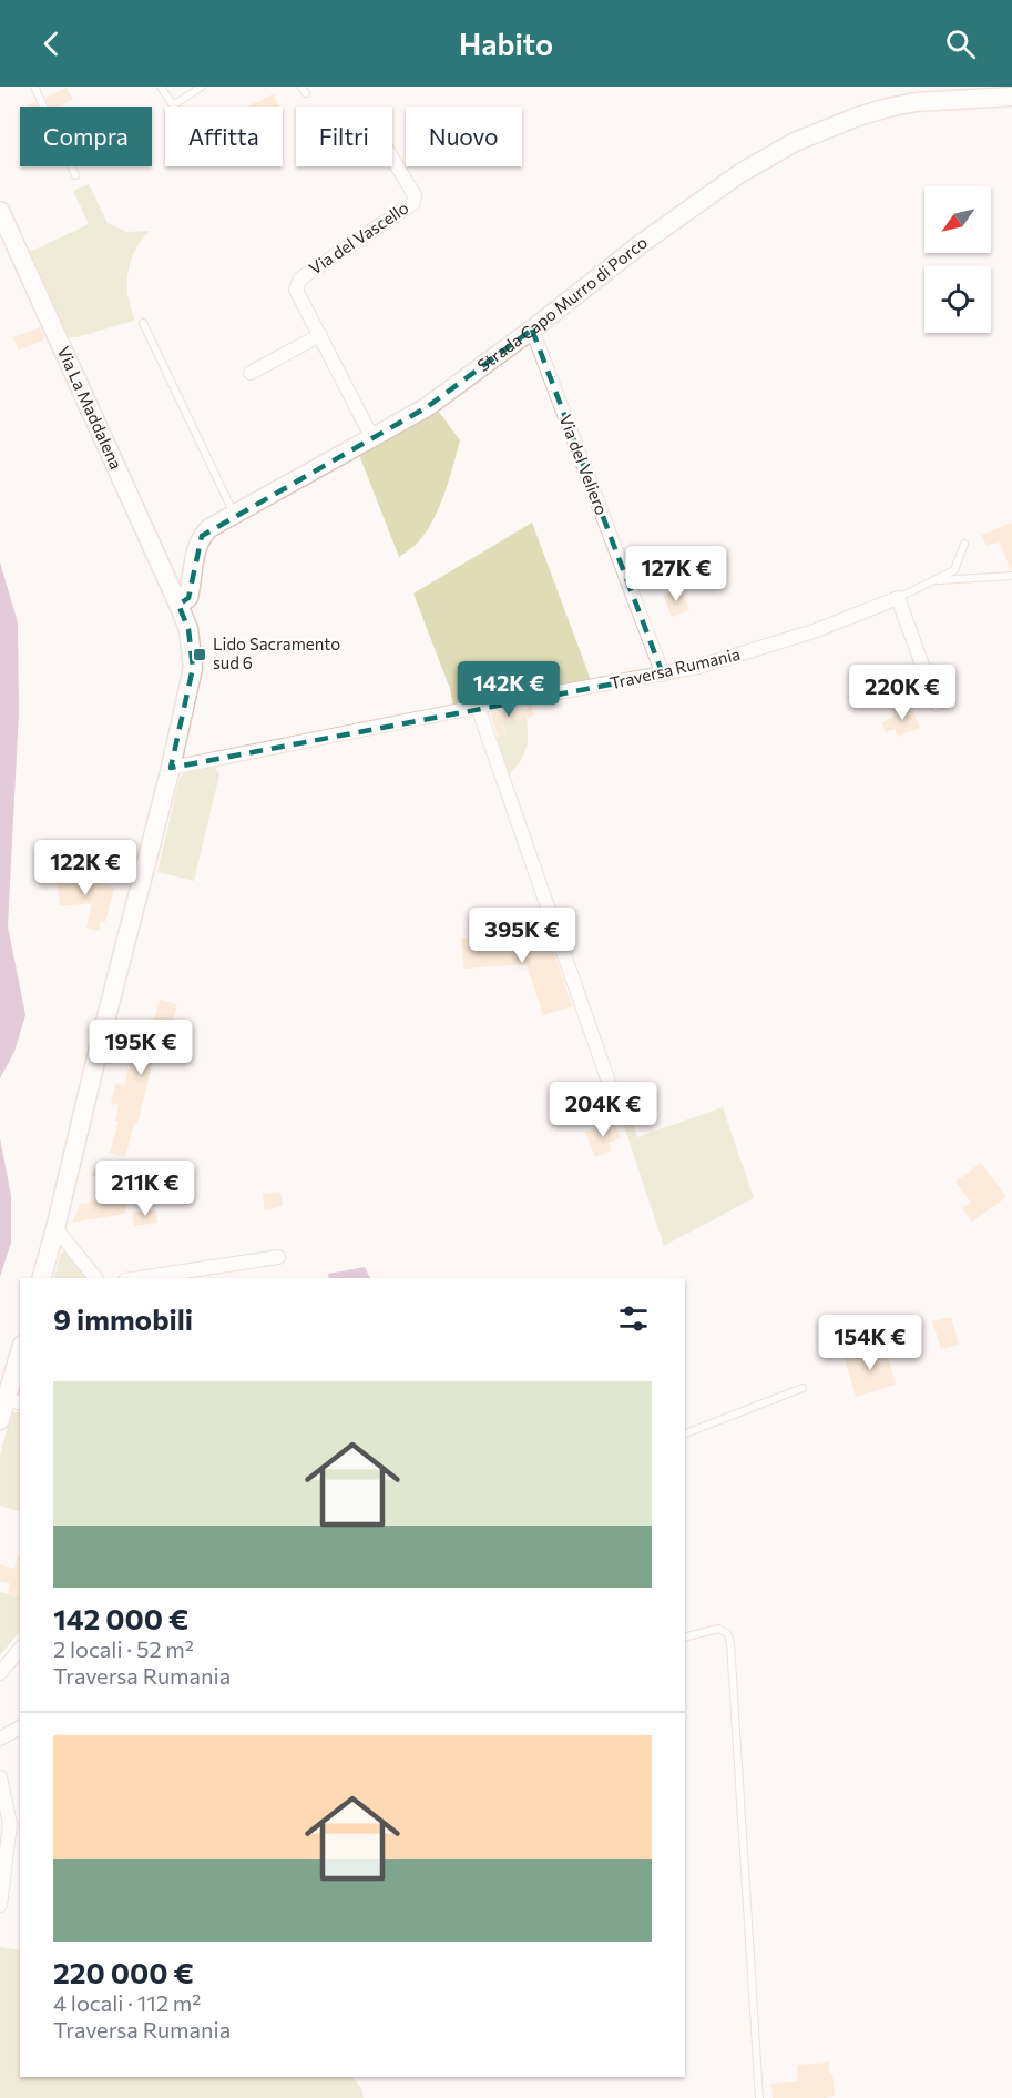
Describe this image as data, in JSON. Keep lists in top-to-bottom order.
{
  "streets": {
    "street": [
      "Via del Vascello",
      "Strada Capo Murro di Porco",
      "Via La Maddalena",
      "Via del Veliero",
      "Traversa Rumania"
    ]
  },
  "crossings": [
    ["Via del Vascello", "Strada Capo Murro di Porco"],
    ["Strada Capo Murro di Porco", "Via La Maddalena"],
    ["Strada Capo Murro di Porco", "Via del Veliero"],
    ["Via La Maddalena", "Traversa Rumania"],
    ["Via del Veliero", "Traversa Rumania"]
  ],
  "places": {
    "transit": ["Lido Sacramento sud 6"]
  },
  "north": "bottom left",
  "page": {
    "header": "Habito",
    "chip": [
      "Compra",
      "Affitta",
      "Filtri",
      "Nuovo"
    ],
    "price": [
      "127K €",
      "142K €",
      "220K €",
      "122K €",
      "395K €",
      "195K €",
      "204K €",
      "211K €",
      "154K €"
    ],
    "heading": "9 immobili",
    "list": [
      {
        "name": "142 000 €",
        "note": "2 locali · 52 m² · Traversa Rumania"
      },
      {
        "name": "220 000 €",
        "note": "4 locali · 112 m² · Traversa Rumania"
      }
    ]
  }
}
